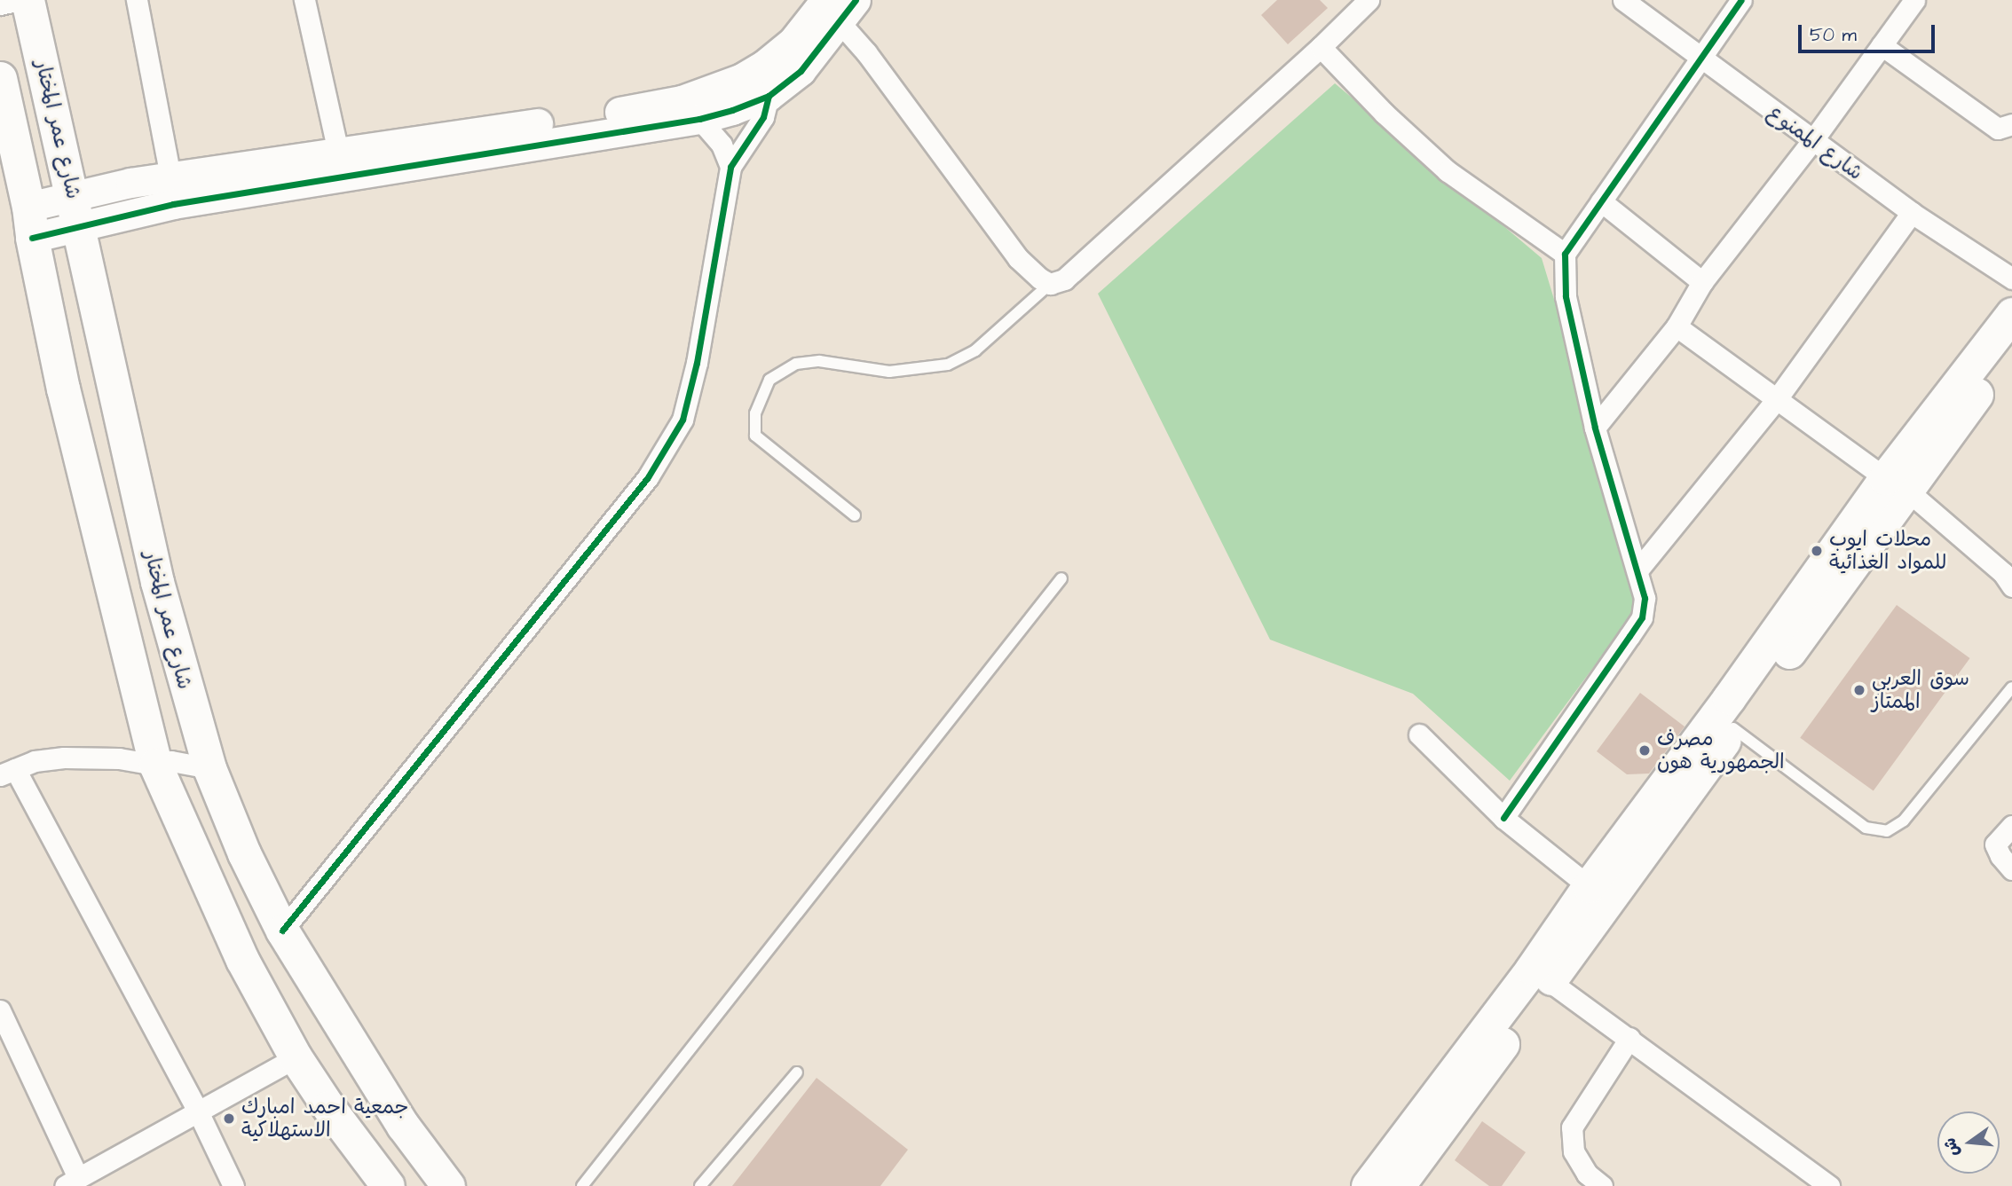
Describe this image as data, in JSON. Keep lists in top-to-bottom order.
{
  "streets": {
    "main road": ["شارع عمر المختار"],
    "street": ["شارع الممنوع"]
  },
  "places": [
    "محلات ايوب للمواد الغذائية",
    "سوق العربي الممتاز",
    "مصرف الجمهورية هون",
    "جمعية احمد امبارك الاستهلاكية"
  ],
  "scale_bar": "50 m",
  "north": "left"
}
